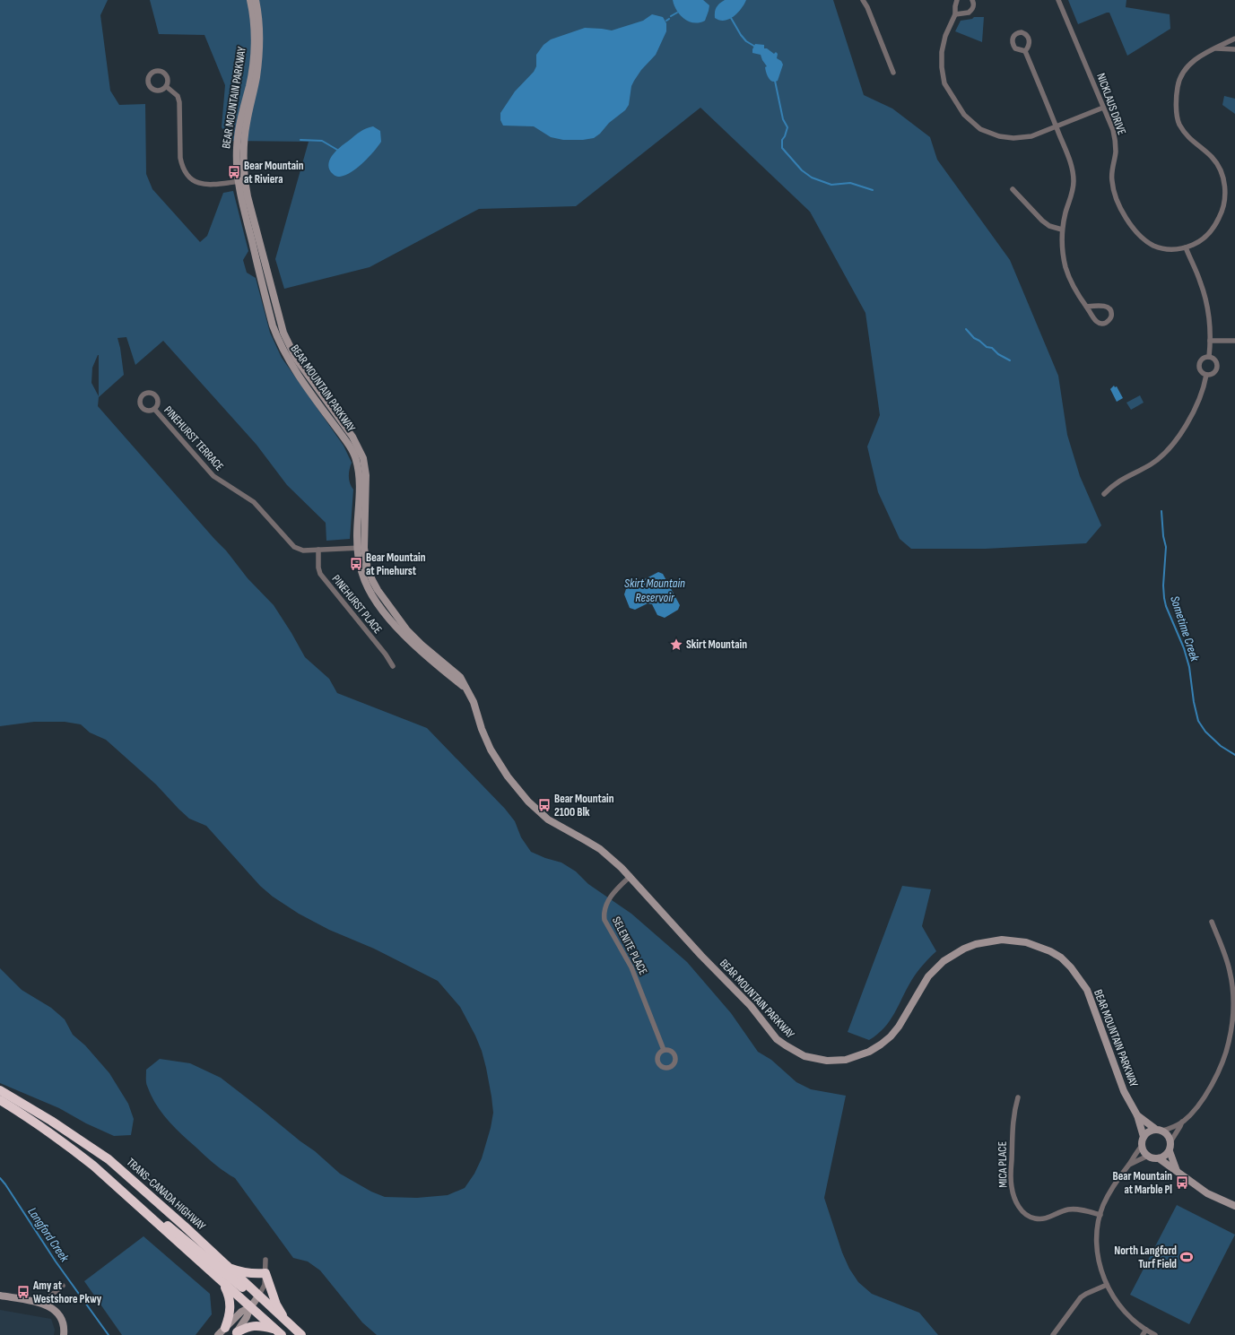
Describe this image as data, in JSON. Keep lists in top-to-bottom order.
{
  "streets": {
    "highway": ["TRANS-CANADA HIGHWAY"],
    "street": [
      "BEAR MOUNTAIN PARKWAY",
      "NICKLAUS DRIVE",
      "PINEHURST TERRACE",
      "PINEHURST PLACE",
      "SELENITE PLACE",
      "MICA PLACE"
    ]
  },
  "crossings": [
    ["BEAR MOUNTAIN PARKWAY", "PINEHURST TERRACE"],
    ["BEAR MOUNTAIN PARKWAY", "SELENITE PLACE"],
    ["PINEHURST TERRACE", "PINEHURST PLACE"]
  ],
  "water": ["Skirt Mountain Reservoir", "Sometime Creek", "Langford Creek"],
  "places": {
    "bus stop": [
      "Bear Mountain at Riviera",
      "Bear Mountain at Pinehurst",
      "Bear Mountain 2100 Blk",
      "Bear Mountain at Marble Pl",
      "Amy at Westshore Pkwy"
    ],
    "place": ["Skirt Mountain"],
    "sports": ["North Langford Turf Field"]
  }
}
